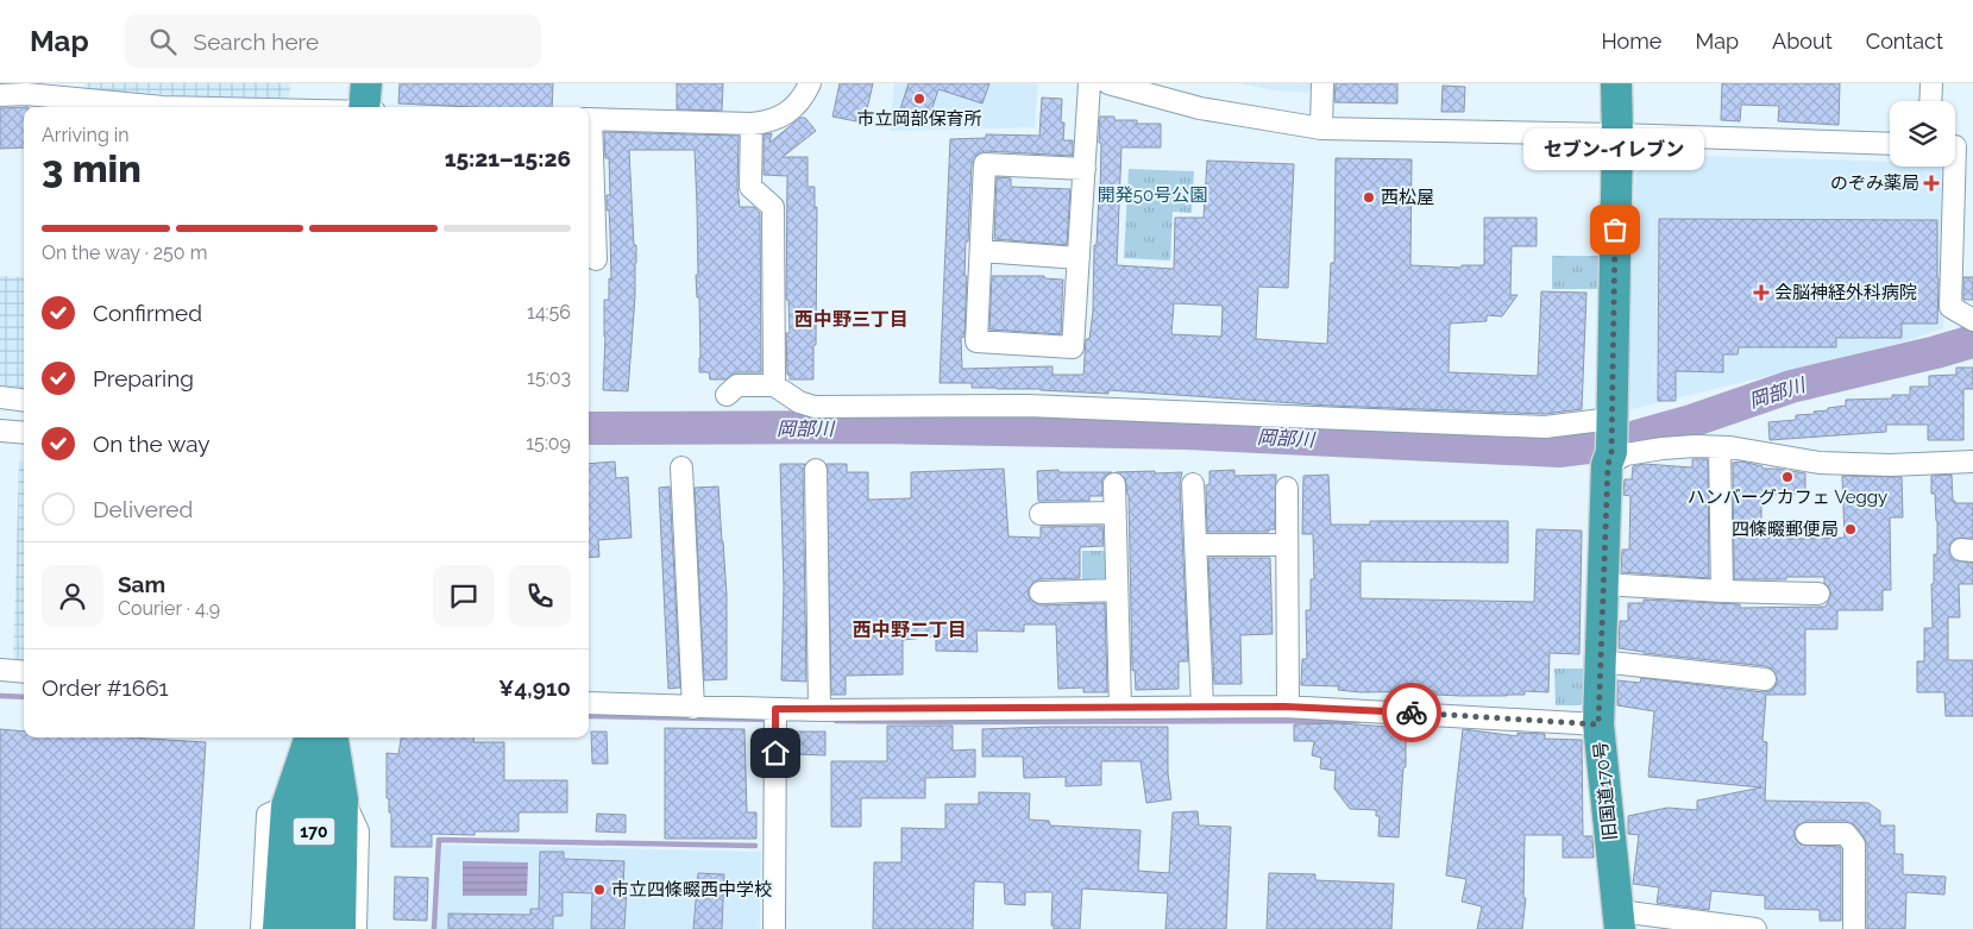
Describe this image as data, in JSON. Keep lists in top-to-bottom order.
{
  "streets": {
    "highway": ["旧国道170号", "170"]
  },
  "districts": ["西中野三丁目", "西中野二丁目"],
  "water": ["岡部川"],
  "parks": ["開発50号公園"],
  "places": {
    "other": [
      "市立岡部保育所",
      "西松屋",
      "セブン-イレブン",
      "ハンバーグカフェ Veggy",
      "四條畷郵便局",
      "市立四條畷西中学校"
    ],
    "health": ["のぞみ薬局", "会脳神経外科病院"]
  },
  "page": {
    "header": "Map",
    "search": "Search here",
    "nav": [
      "Home",
      "Map",
      "About",
      "Contact"
    ],
    "heading": ["3 min", "Arriving in", "15:21–15:26"],
    "panel": [
      "Sam",
      "Courier · 4.9",
      "Order #1661",
      "¥4,910"
    ],
    "bubble": "セブン-イレブン",
    "bar": "On the way · 250 m",
    "list": [
      ["Confirmed", "14:56"],
      ["Preparing", "15:03"],
      ["On the way", "15:09"],
      "Delivered"
    ]
  }
}
